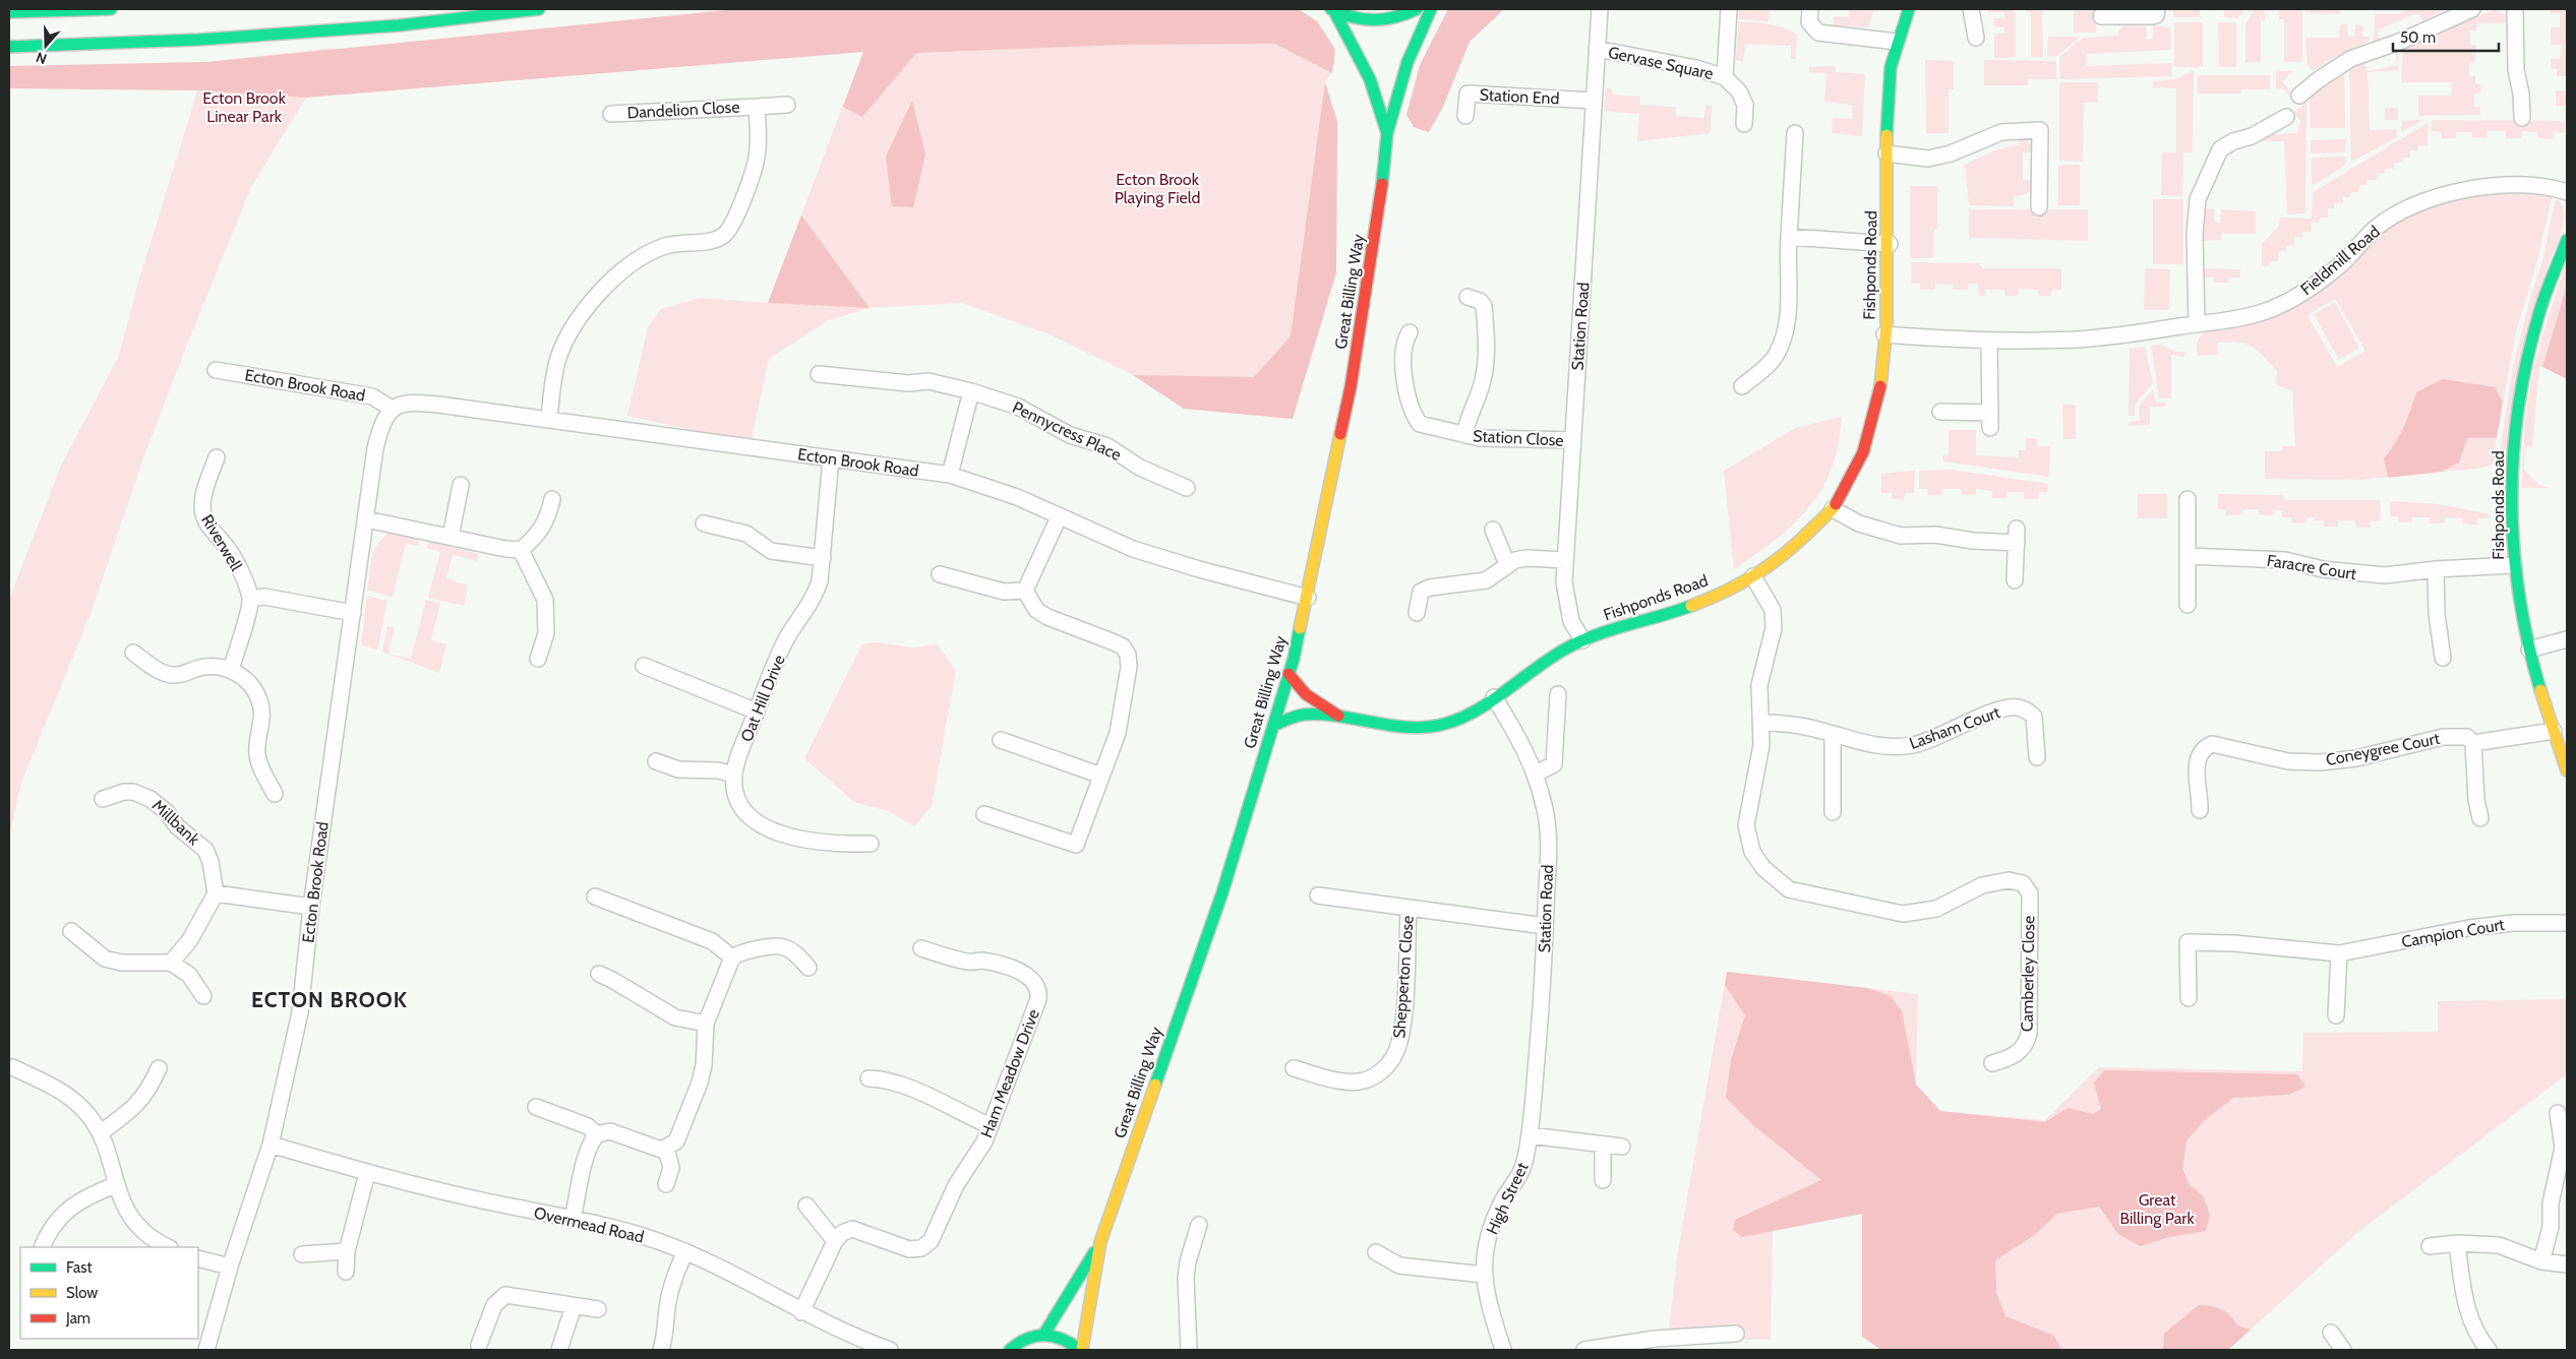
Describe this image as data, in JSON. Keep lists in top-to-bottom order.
{
  "streets": {
    "main road": ["Fishponds Road", "Great Billing Way"],
    "street": [
      "Gervase Square",
      "Station End",
      "Dandelion Close",
      "Fieldmill Road",
      "Station Road",
      "Ecton Brook Road",
      "Pennycress Place",
      "Station Close",
      "Riverwell",
      "Faracre Court",
      "Oat Hill Drive",
      "Lasham Court",
      "Coneygree Court",
      "Millbank",
      "Campion Court",
      "Camberley Close",
      "Shepperton Close",
      "Ham Meadow Drive",
      "High Street",
      "Overmead Road"
    ]
  },
  "crossings": [
    ["Gervase Square", "Station Road"],
    ["Station End", "Station Road"],
    ["Dandelion Close", "Ecton Brook Road"],
    ["Fieldmill Road", "Fishponds Road"],
    ["Fishponds Road", "Great Billing Way"],
    ["Fishponds Road", "Station Road"],
    ["Fishponds Road", "Faracre Court"],
    ["Fishponds Road", "Coneygree Court"],
    ["Great Billing Way", "Ecton Brook Road"],
    ["Station Road", "Station Close"],
    ["Station Road", "Shepperton Close"],
    ["Station Road", "High Street"],
    ["Ecton Brook Road", "Oat Hill Drive"],
    ["Ecton Brook Road", "Overmead Road"],
    ["Lasham Court", "Camberley Close"]
  ],
  "districts": ["ECTON BROOK"],
  "parks": ["Ecton Brook Linear Park", "Ecton Brook Playing Field", "Great Billing Park"],
  "legend": ["Fast", "Slow", "Jam"],
  "scale_bar": "50 m",
  "north": "bottom"
}
